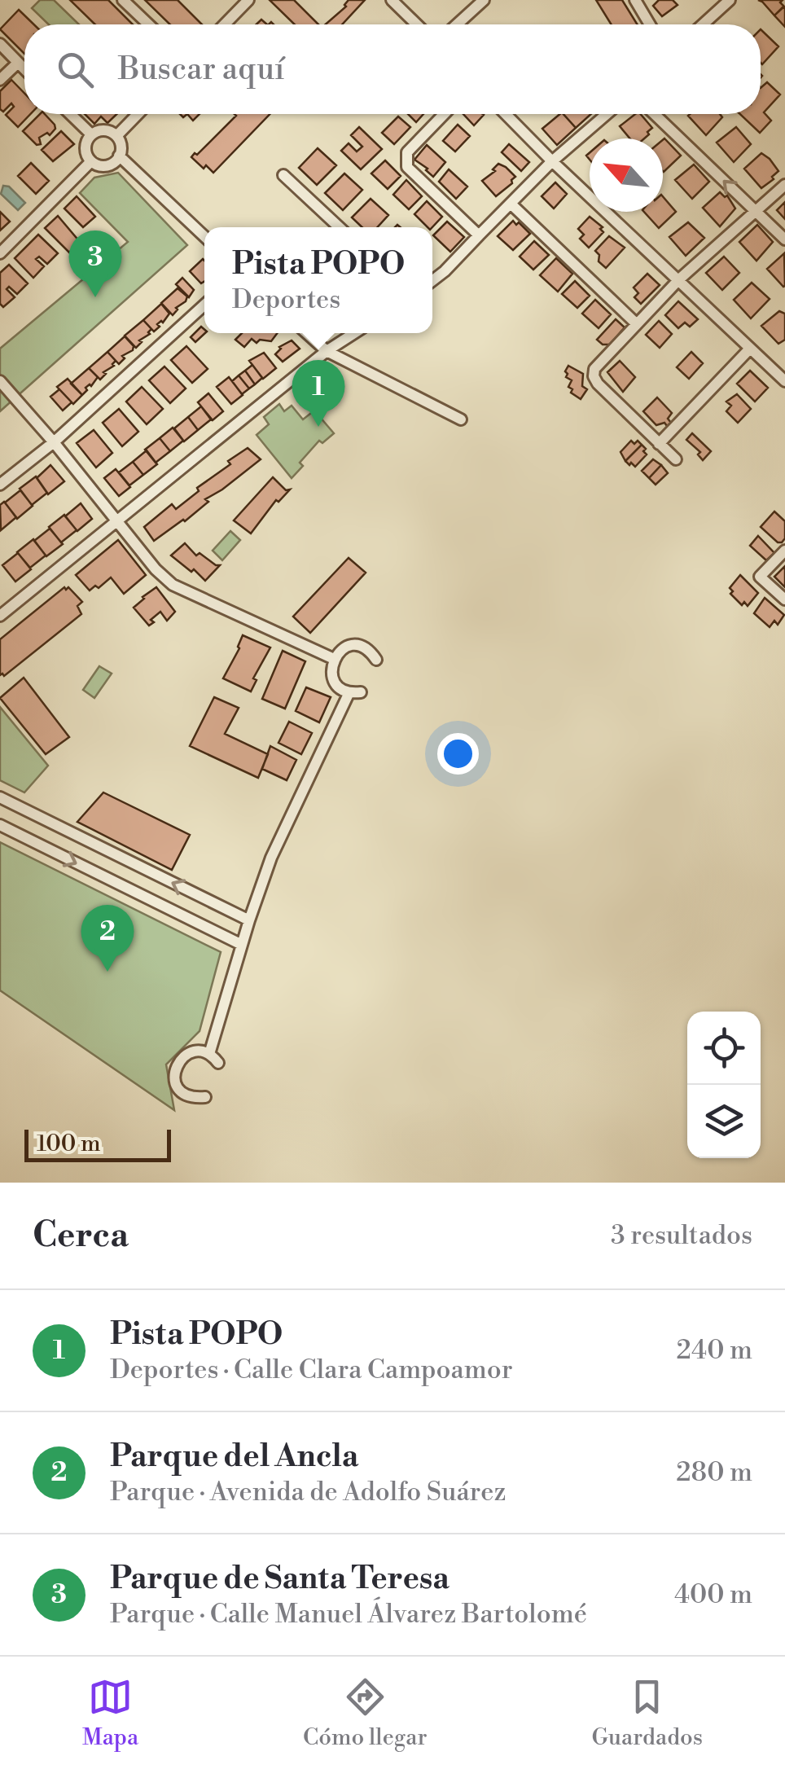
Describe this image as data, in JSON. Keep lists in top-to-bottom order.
{
  "scale_bar": "100 m",
  "north": "top left",
  "page": {
    "search": "Buscar aquí",
    "popup": ["Pista POPO", "Deportes"],
    "pins": ["3", "1", "2"],
    "scale": "100 m",
    "heading": ["Cerca", "3 resultados"],
    "list": [
      {
        "mark": "1",
        "name": "Pista POPO",
        "note": "Deportes · Calle Clara Campoamor",
        "value": "240 m"
      },
      {
        "mark": "2",
        "name": "Parque del Ancla",
        "note": "Parque · Avenida de Adolfo Suárez",
        "value": "280 m"
      },
      {
        "mark": "3",
        "name": "Parque de Santa Teresa",
        "note": "Parque · Calle Manuel Álvarez Bartolomé",
        "value": "400 m"
      }
    ],
    "nav": ["Mapa", "Cómo llegar", "Guardados"]
  }
}
